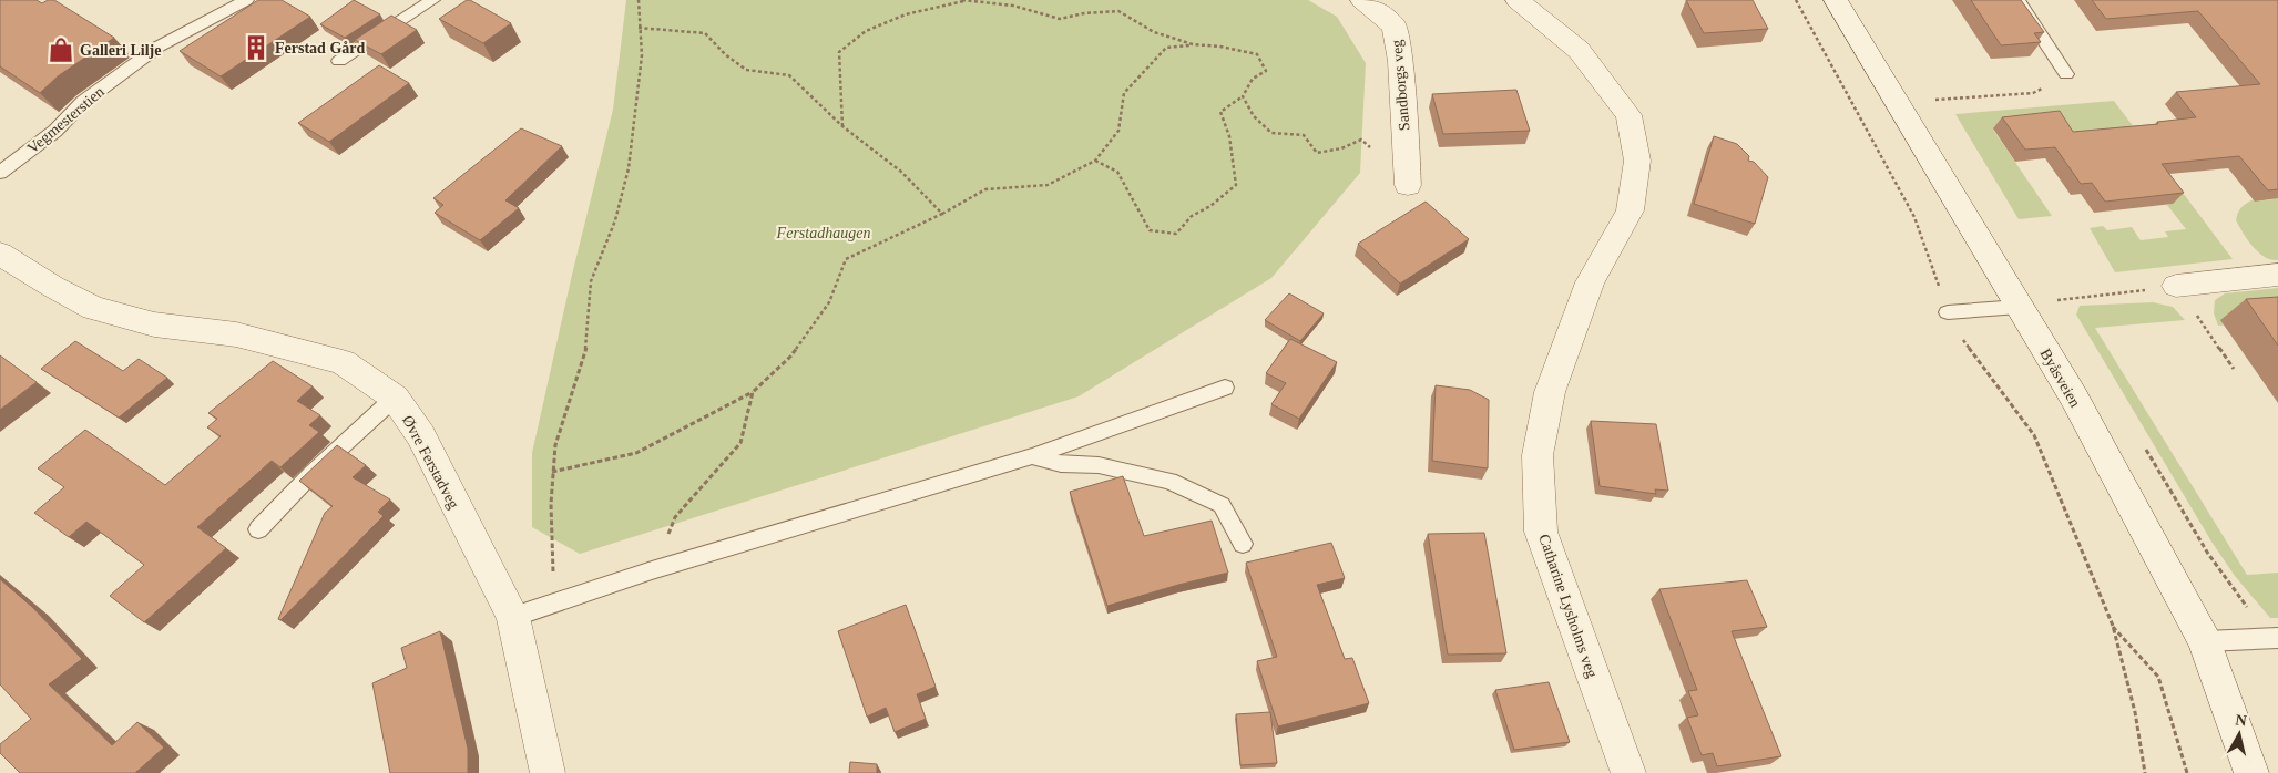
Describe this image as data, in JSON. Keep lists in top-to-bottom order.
{
  "streets": {
    "street": [
      "Sandborgs veg",
      "Byåsveien",
      "Øvre Ferstadveg",
      "Catharine Lysholms veg"
    ],
    "lane": ["Vegmesterstien"]
  },
  "parks": ["Ferstadhaugen"],
  "places": {
    "building": ["Ferstad Gård"],
    "shop": ["Galleri Lilje"]
  },
  "north": "top"
}
